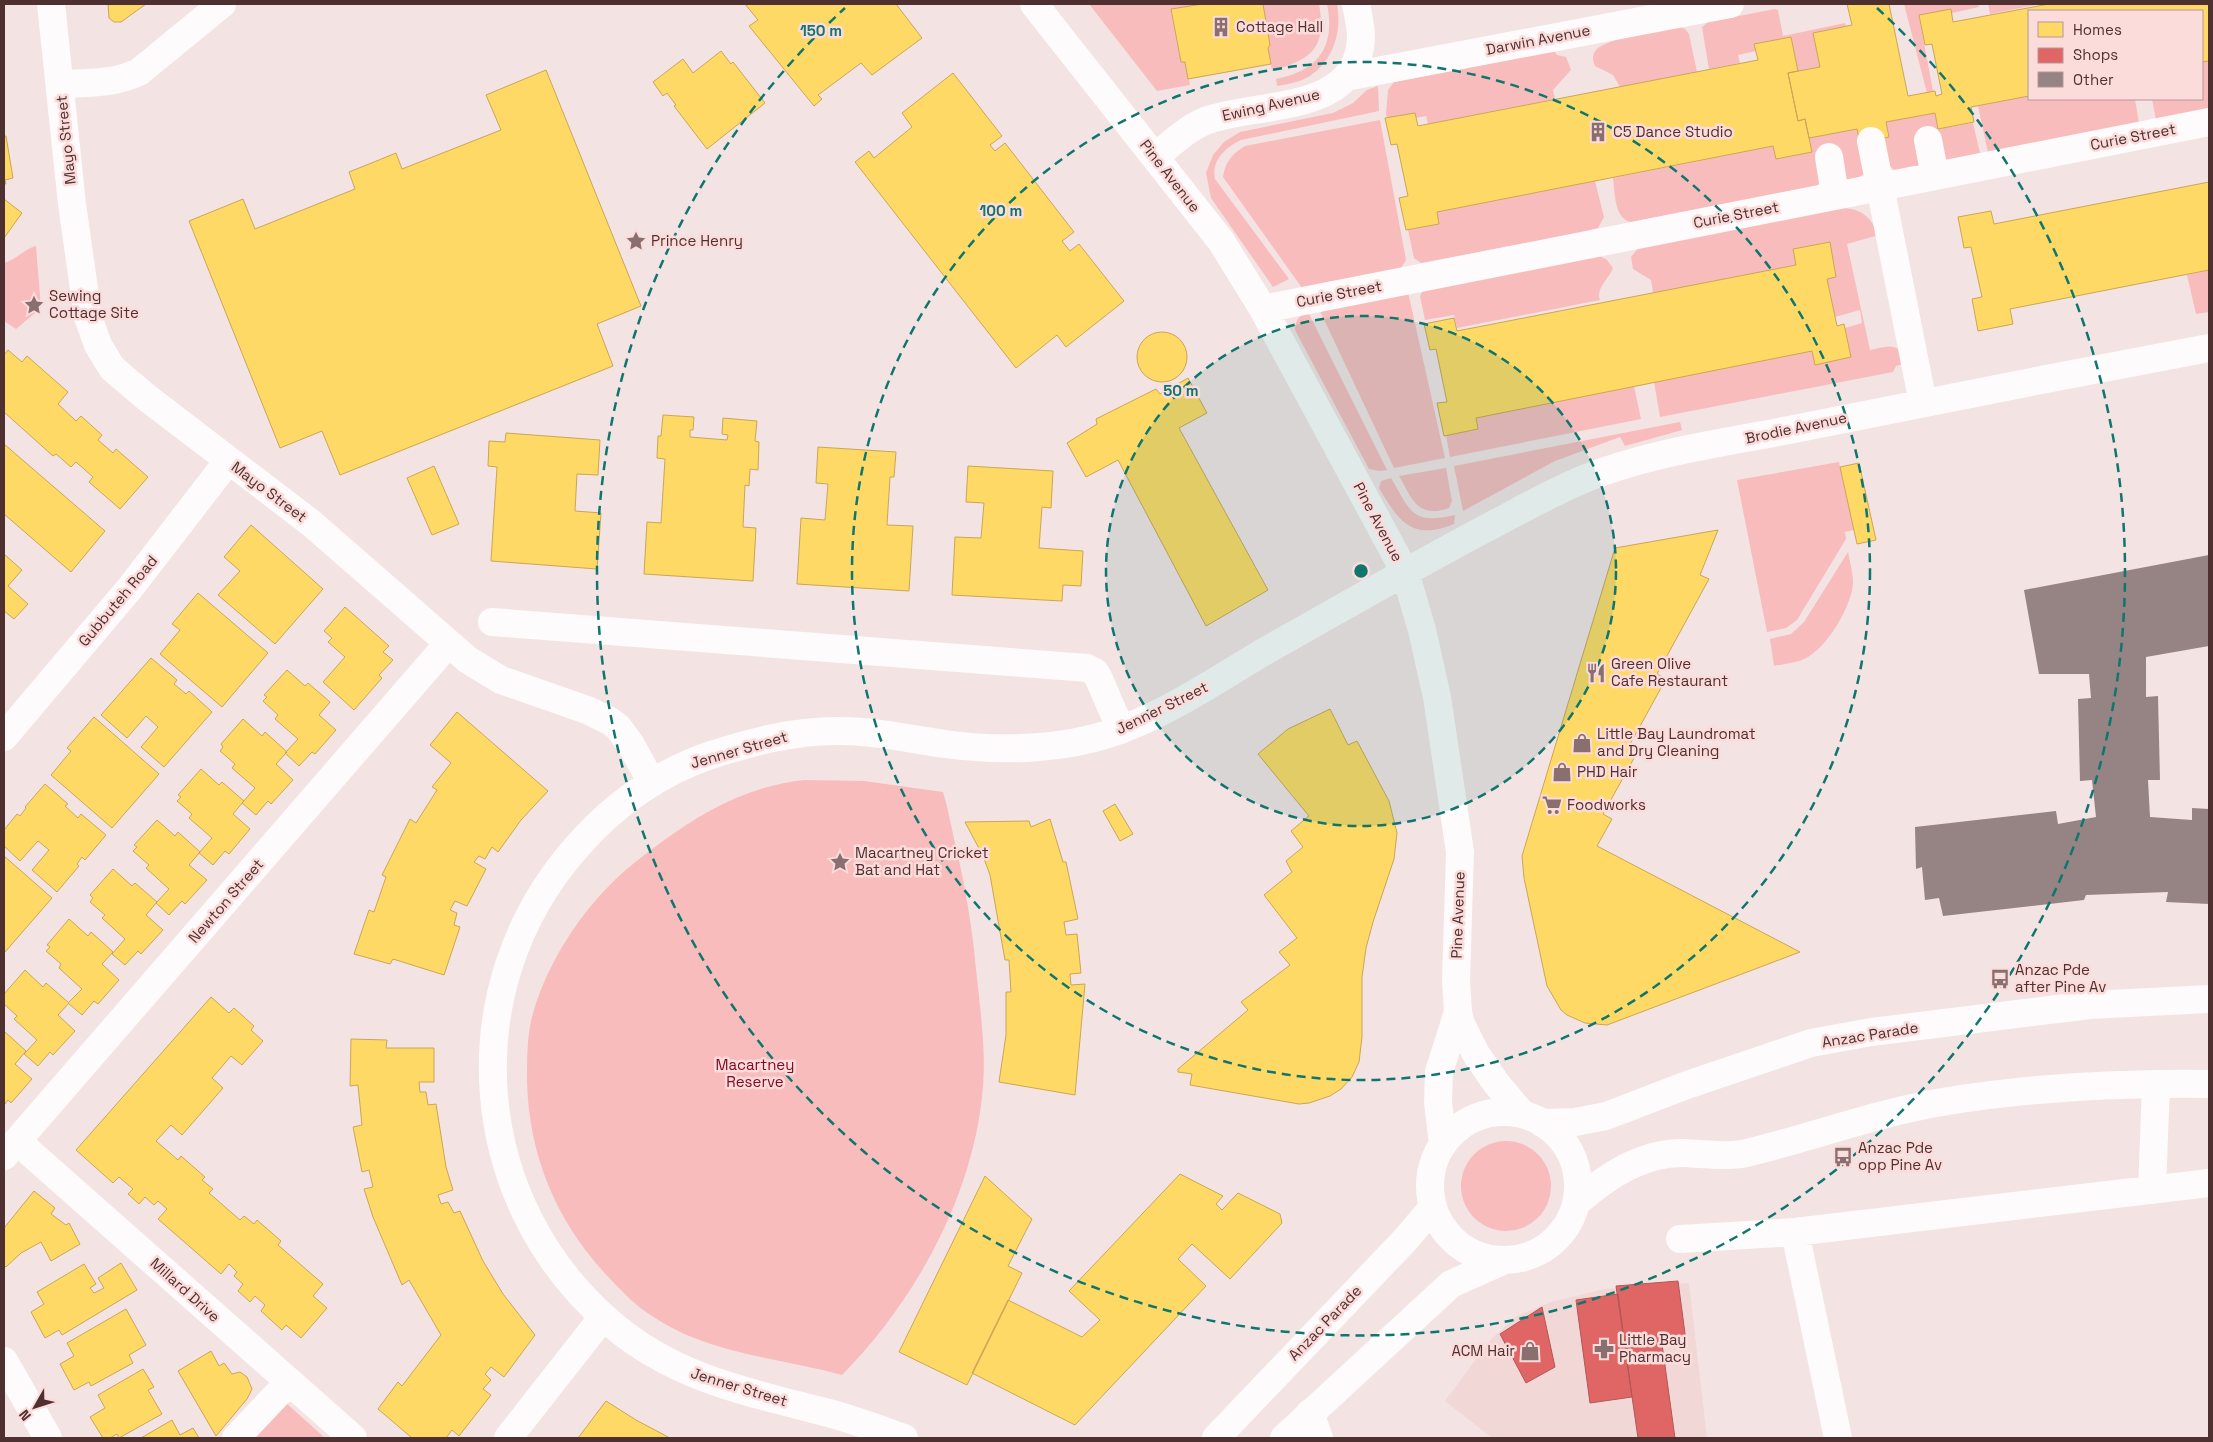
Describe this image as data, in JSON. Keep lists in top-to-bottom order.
{
  "streets": {
    "street": [
      "Darwin Avenue",
      "Ewing Avenue",
      "Curie Street",
      "Mayo Street",
      "Pine Avenue",
      "Brodie Avenue",
      "Gubbuteh Road",
      "Jenner Street",
      "Newton Street",
      "Anzac Parade",
      "Millard Drive"
    ]
  },
  "crossings": [
    ["Darwin Avenue", "Ewing Avenue"],
    ["Ewing Avenue", "Pine Avenue"],
    ["Curie Street", "Pine Avenue"],
    ["Mayo Street", "Gubbuteh Road"],
    ["Mayo Street", "Jenner Street"],
    ["Mayo Street", "Newton Street"],
    ["Pine Avenue", "Brodie Avenue"],
    ["Pine Avenue", "Jenner Street"],
    ["Pine Avenue", "Anzac Parade"],
    ["Brodie Avenue", "Jenner Street"],
    ["Newton Street", "Millard Drive"]
  ],
  "parks": ["Macartney Reserve"],
  "places": {
    "building": ["Cottage Hall", "C5 Dance Studio"],
    "place": ["Prince Henry", "Sewing Cottage Site", "Macartney Cricket Bat and Hat"],
    "restaurant": ["Green Olive Cafe Restaurant"],
    "shop": ["Little Bay Laundromat and Dry Cleaning", "PHD Hair", "ACM Hair"],
    "supermarket": ["Foodworks"],
    "bus stop": ["Anzac Pde after Pine Av", "Anzac Pde opp Pine Av"],
    "pharmacy": ["Little Bay Pharmacy"]
  },
  "legend": ["Homes", "Shops", "Other"],
  "north": "bottom left",
  "rings": ["150 m", "100 m", "50 m"]
}
